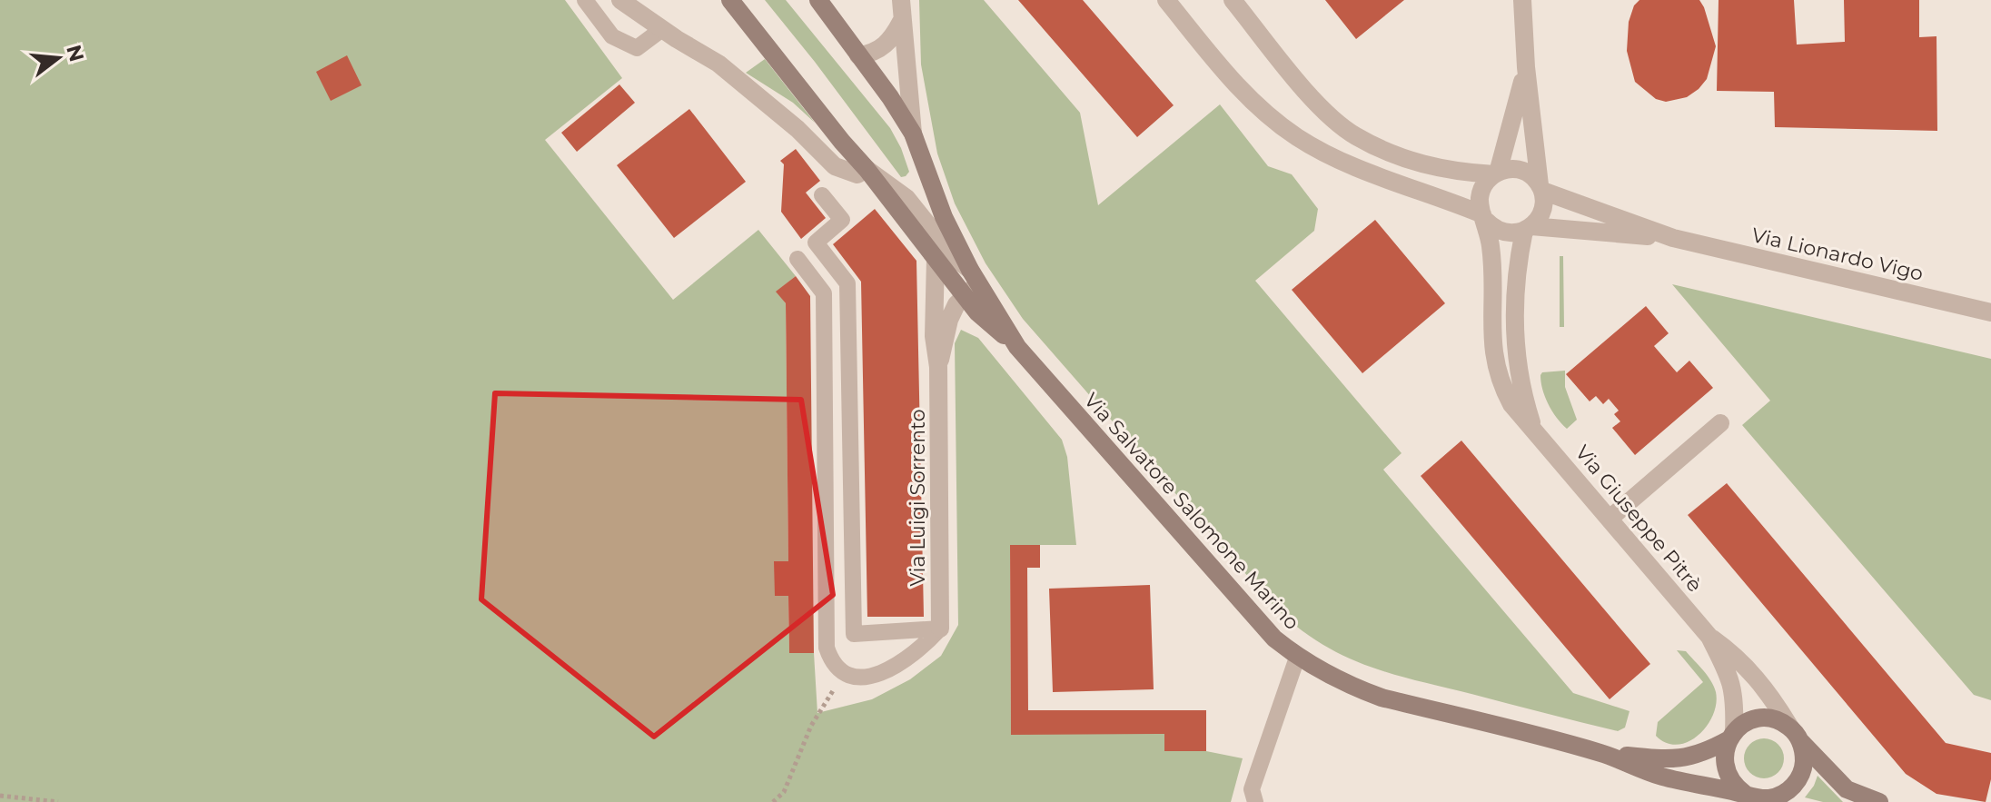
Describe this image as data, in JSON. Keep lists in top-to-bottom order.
{
  "streets": {
    "street": [
      "Via Lionardo Vigo",
      "Via Luigi Sorrento",
      "Via Salvatore Salomone Marino",
      "Via Giuseppe Pitrè"
    ]
  },
  "north": "right"
}
